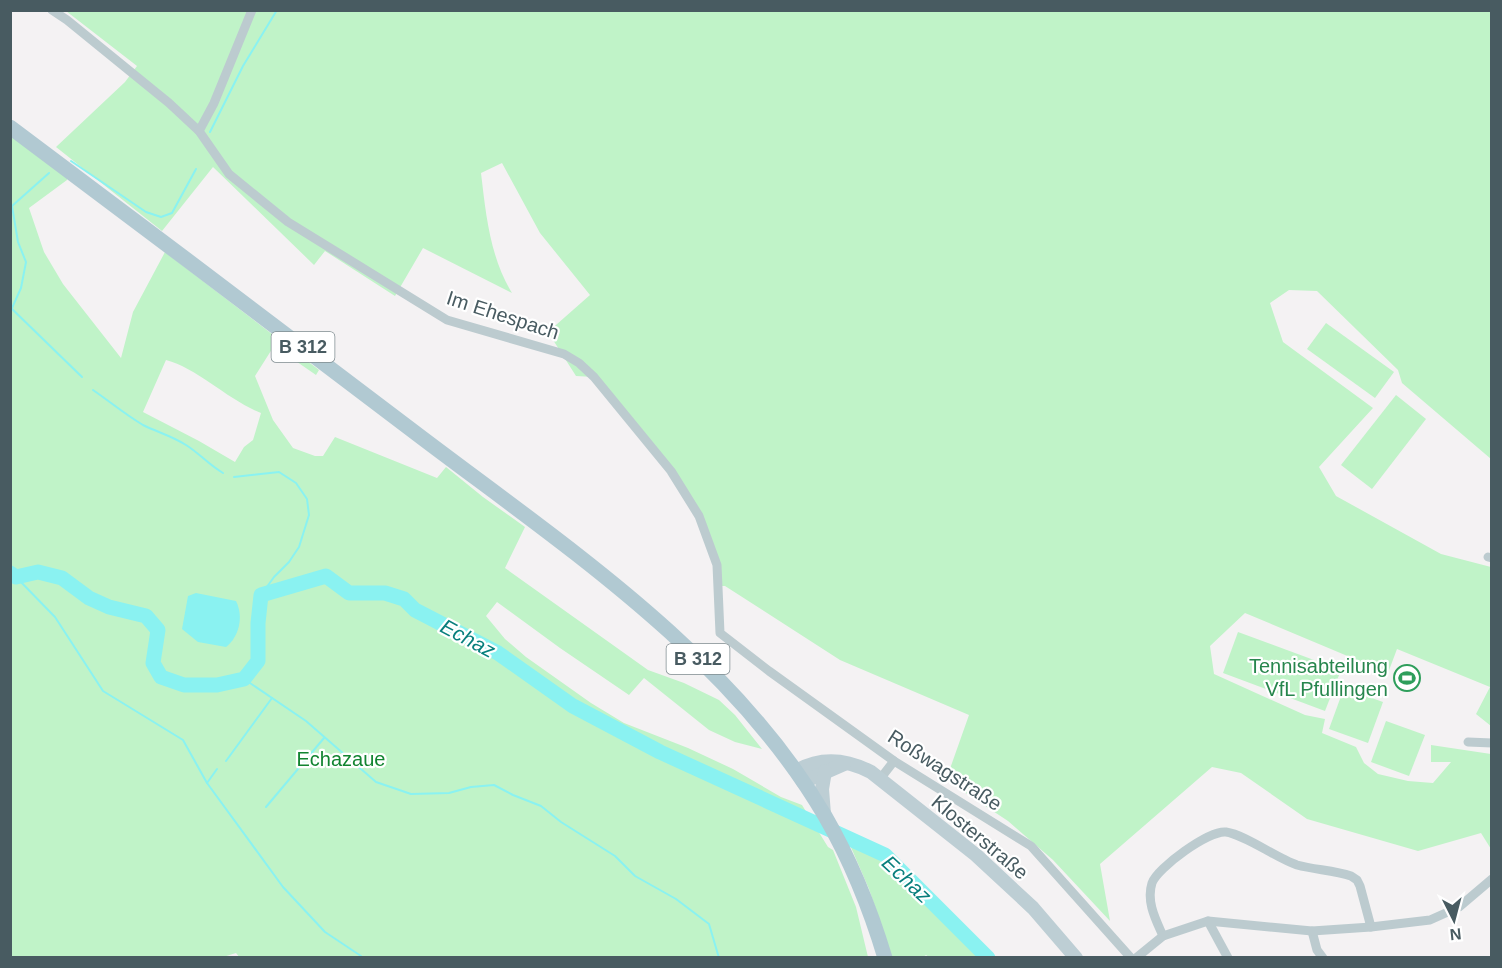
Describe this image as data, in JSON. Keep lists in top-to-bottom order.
{
  "streets": {
    "main road": ["B 312", "Klosterstraße"],
    "street": ["Im Ehespach", "Roßwagstraße"]
  },
  "crossings": [
    ["Im Ehespach", "Roßwagstraße"],
    ["B 312", "Klosterstraße"]
  ],
  "water": ["Echaz"],
  "parks": ["Echazaue"],
  "places": {
    "sports": ["Tennisabteilung VfL Pfullingen"]
  },
  "north": "bottom"
}
